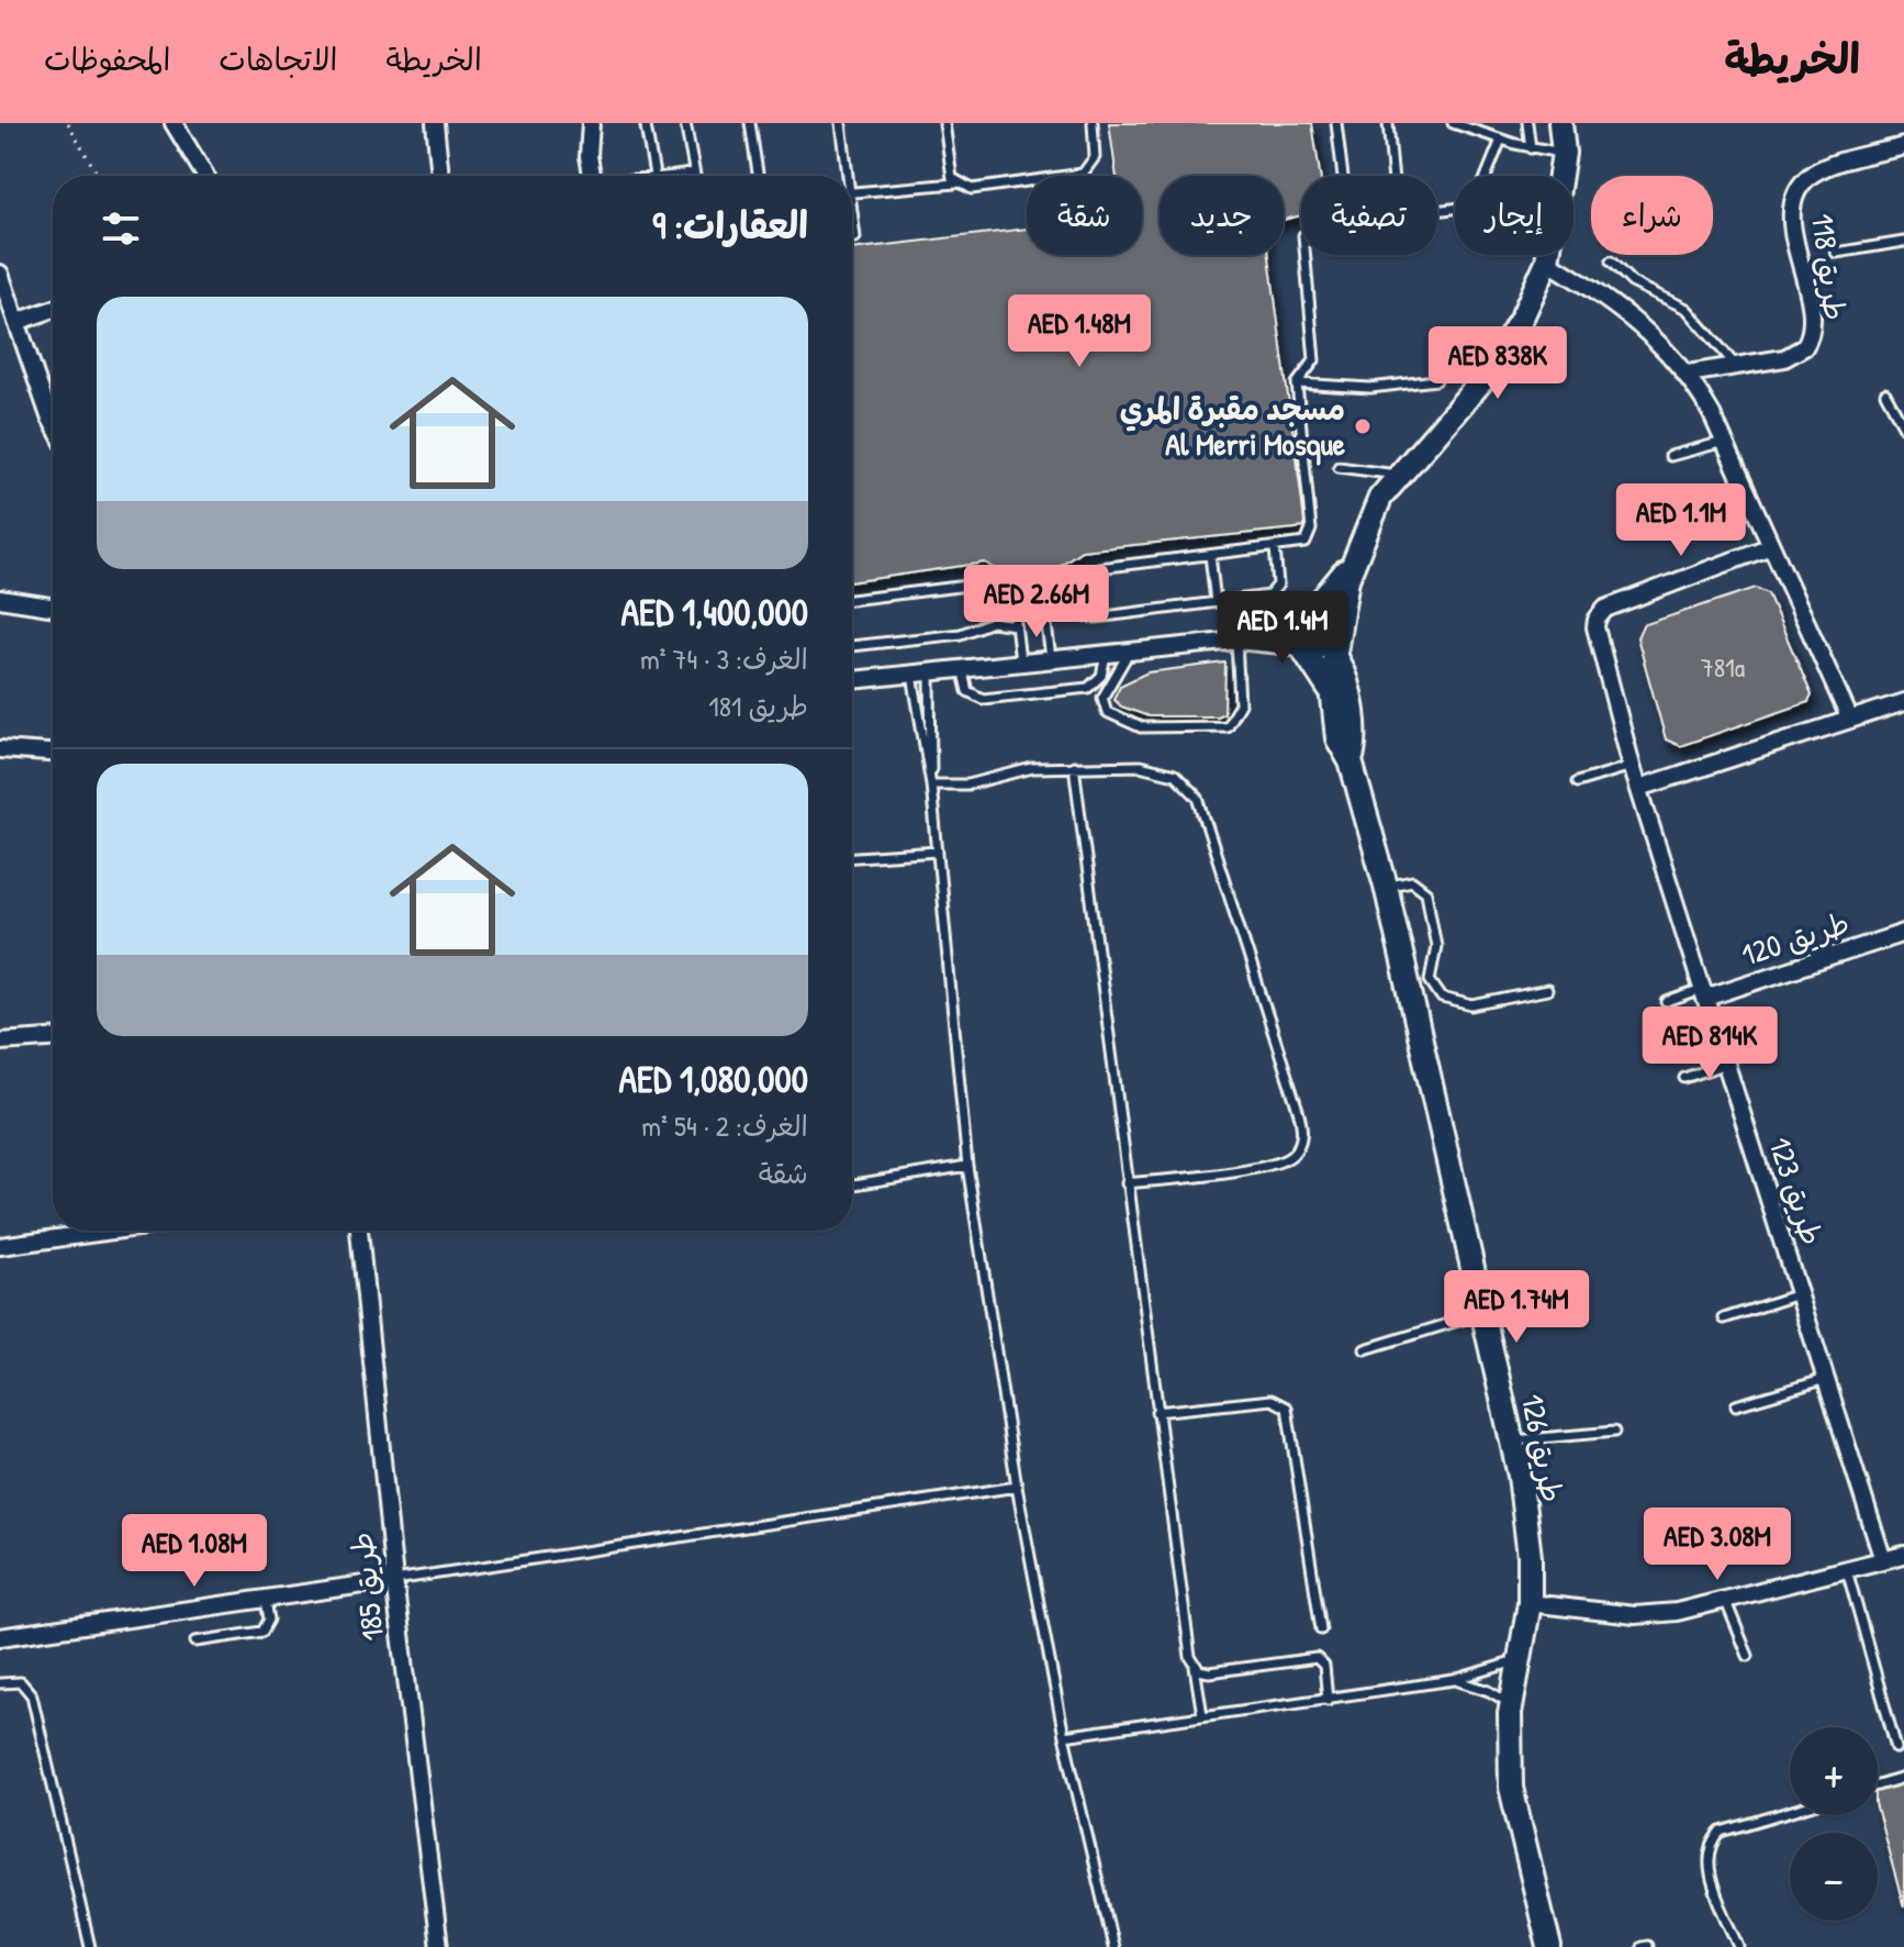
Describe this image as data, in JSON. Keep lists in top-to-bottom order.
{
  "streets": {
    "street": [
      "طريق 118",
      "طريق 120",
      "طريق 123",
      "طريق 126",
      "طريق 185"
    ]
  },
  "crossings": [
    ["طريق 120", "طريق 123"]
  ],
  "places": ["مسجد مقبرة المري Al Merri Mosque"],
  "house_numbers": ["781a"],
  "page": {
    "header": "الخريطة",
    "nav": ["الخريطة", "الاتجاهات", "المحفوظات"],
    "chip": [
      "شراء",
      "إيجار",
      "تصفية",
      "جديد",
      "شقة"
    ],
    "heading": "العقارات: 9",
    "list": [
      {
        "name": "AED 1,400,000",
        "note": "الغرف: 3 · 74 m² · طريق 181"
      },
      {
        "name": "AED 1,080,000",
        "note": "الغرف: 2 · 54 m² · شقة"
      }
    ],
    "price": [
      "AED 1.48M",
      "AED 838K",
      "AED 1.1M",
      "AED 2.66M",
      "AED 1.4M",
      "AED 814K",
      "AED 1.74M",
      "AED 3.08M",
      "AED 1.08M"
    ],
    "map_buttons": ["+", "−"]
  }
}
